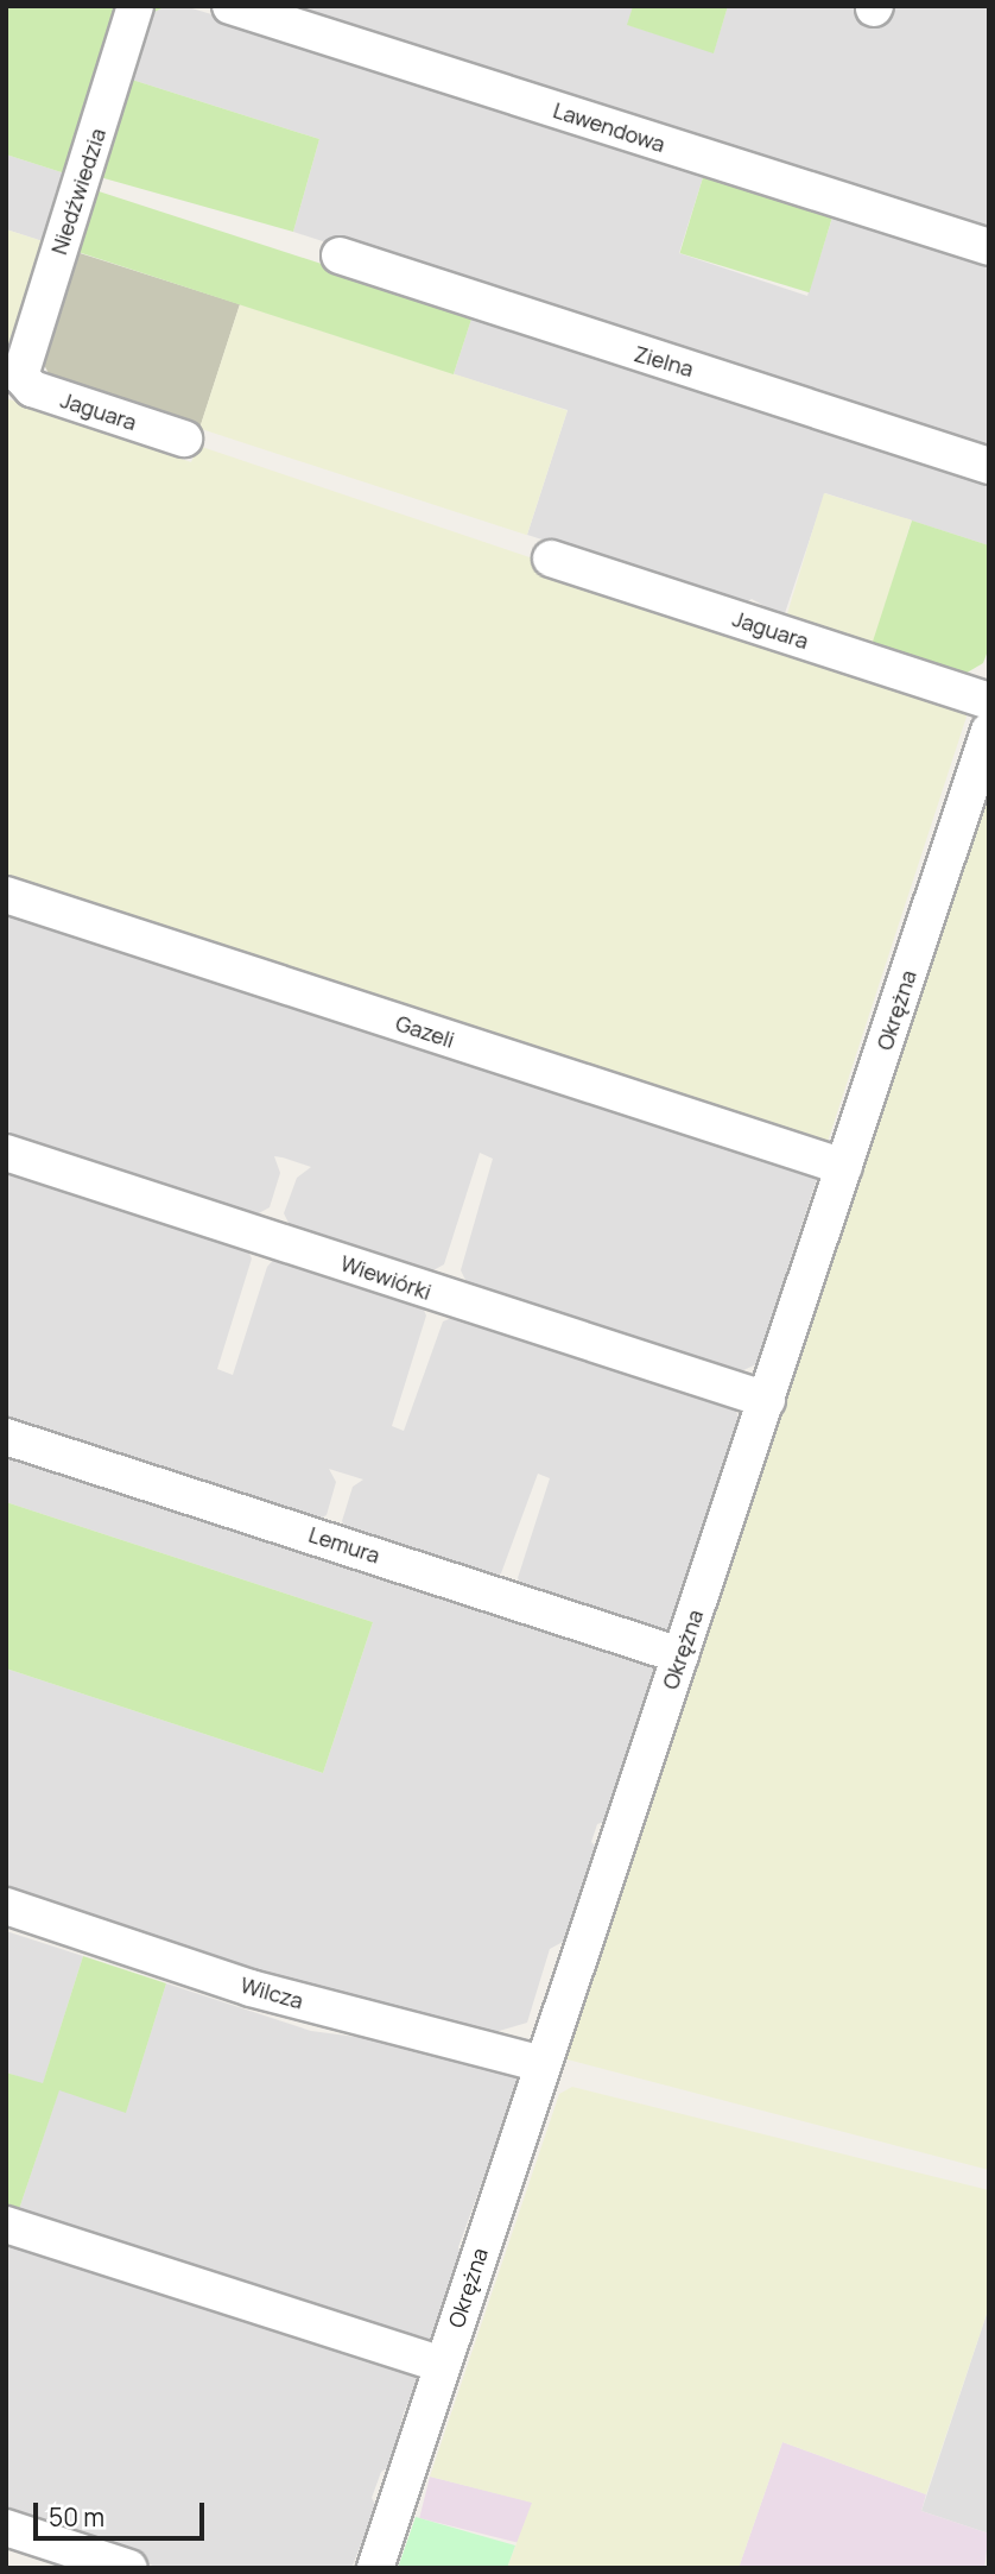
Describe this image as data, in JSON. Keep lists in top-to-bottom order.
{
  "streets": {
    "street": [
      "Lawendowa",
      "Niedźwiedzia",
      "Zielna",
      "Jaguara",
      "Okrężna",
      "Gazeli",
      "Wiewiórki",
      "Lemura",
      "Wilcza"
    ]
  },
  "crossings": [
    ["Niedźwiedzia", "Jaguara"],
    ["Okrężna", "Gazeli"],
    ["Okrężna", "Wiewiórki"],
    ["Okrężna", "Lemura"],
    ["Okrężna", "Wilcza"]
  ],
  "scale_bar": "50 m"
}
